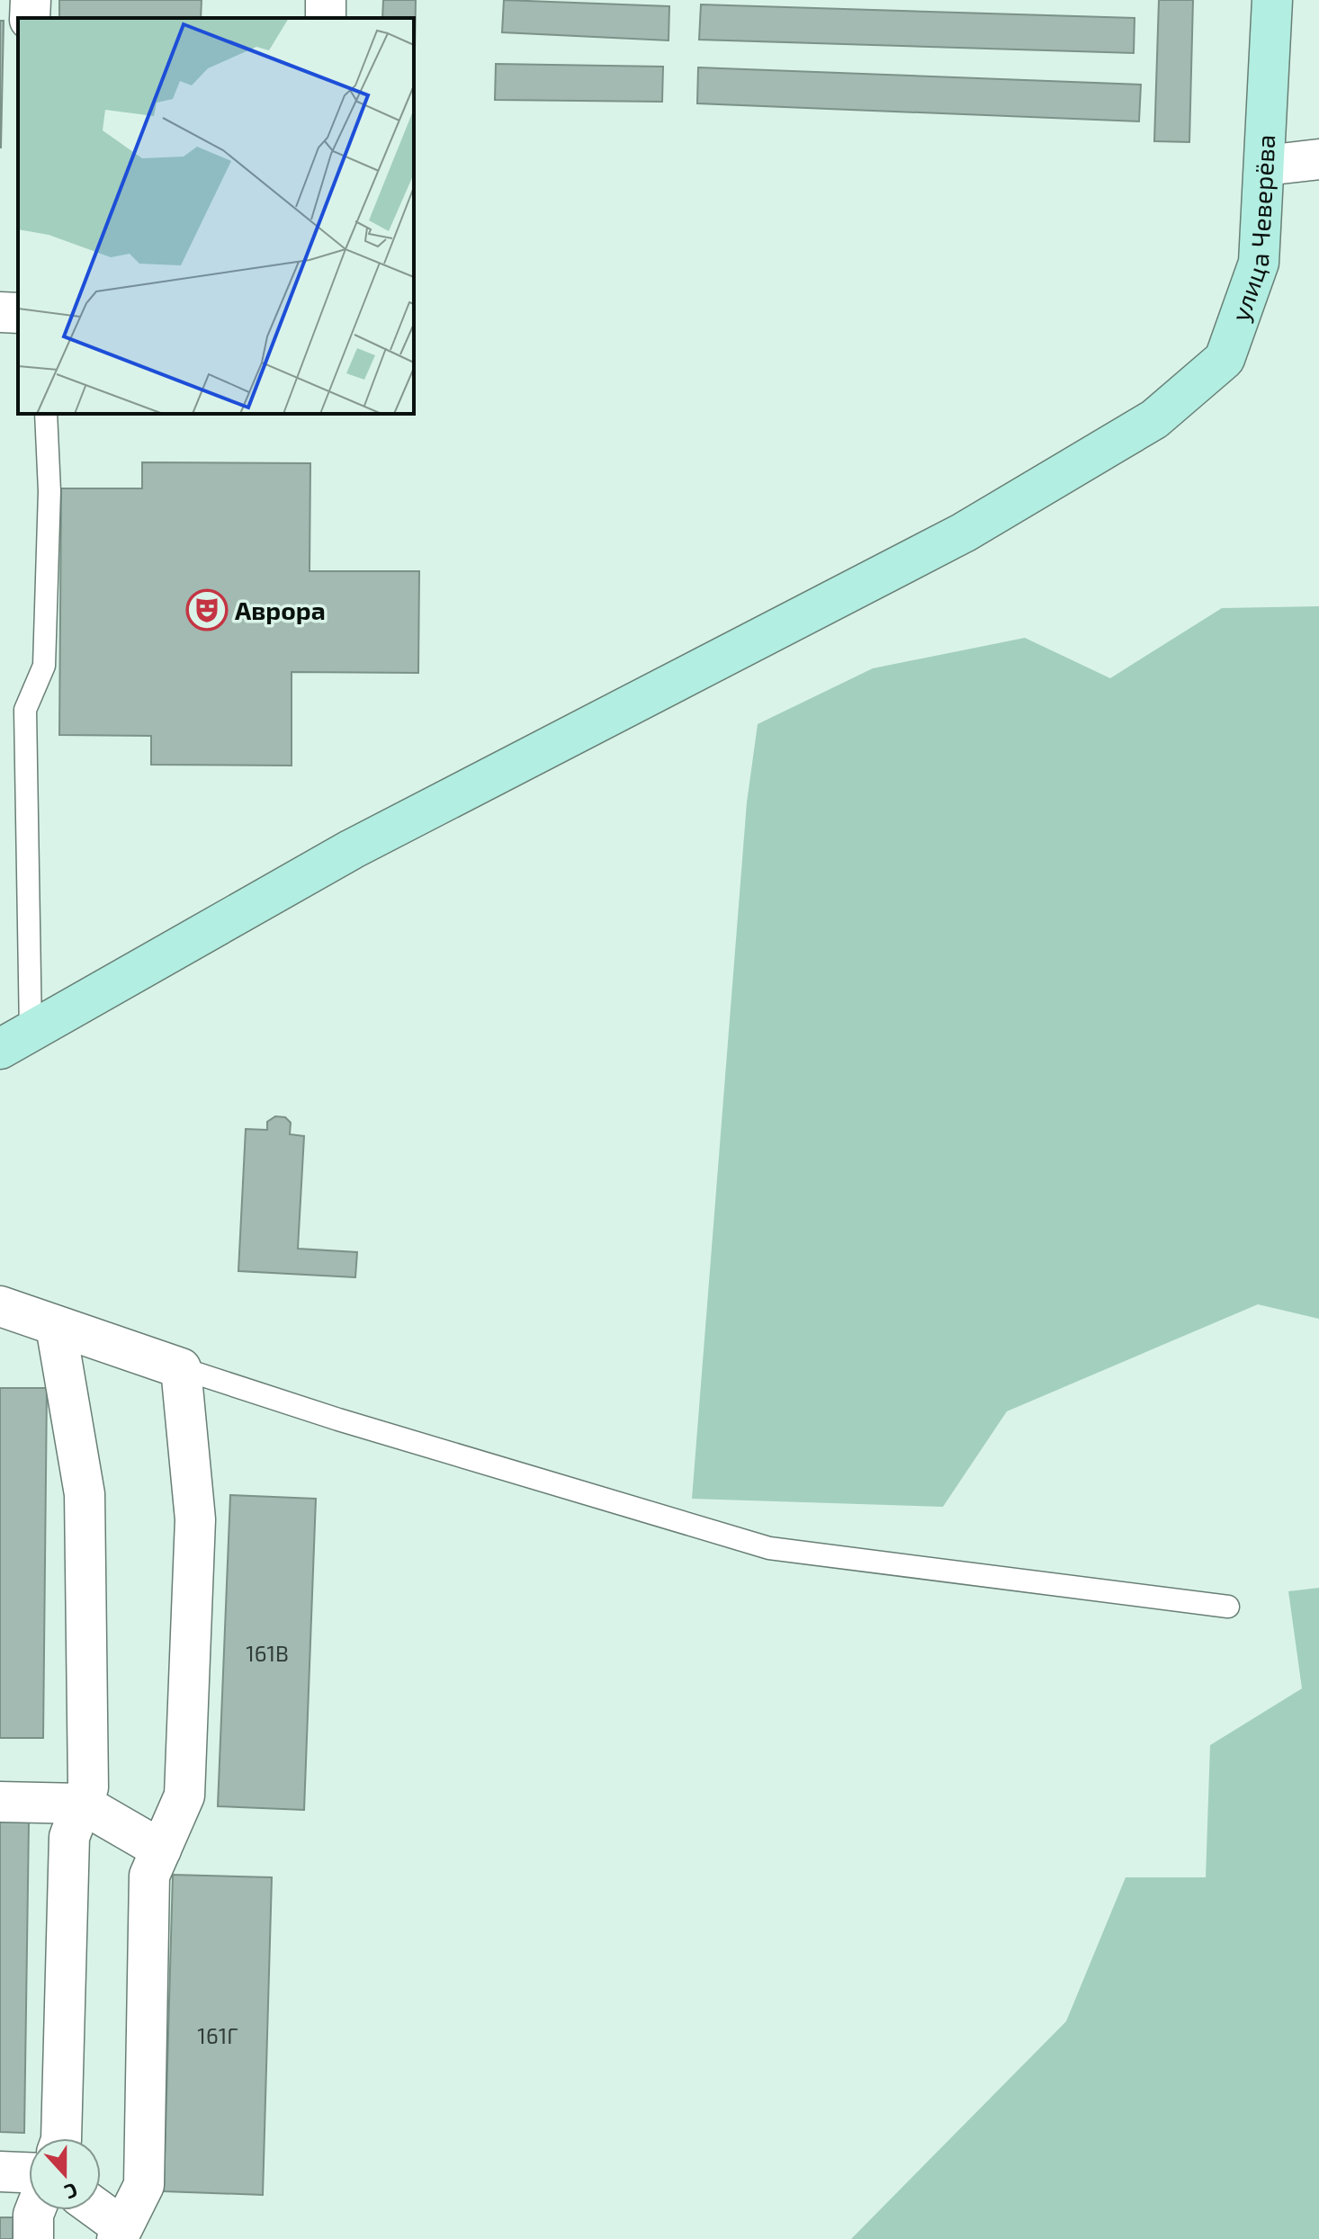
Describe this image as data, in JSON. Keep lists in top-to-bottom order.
{
  "streets": {
    "street": ["улица Чеверёва"]
  },
  "places": {
    "theatre": ["Аврора"]
  },
  "house_numbers": ["161В", "161Г"],
  "north": "bottom"
}
